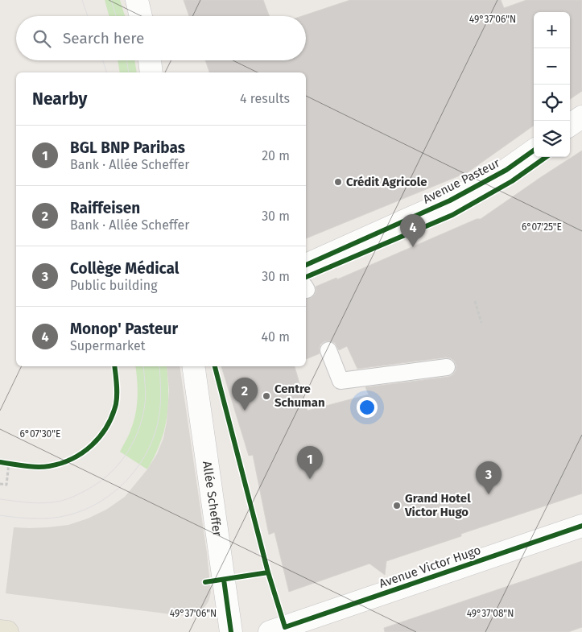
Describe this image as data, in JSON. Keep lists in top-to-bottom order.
{
  "streets": {
    "street": ["Avenue Pasteur", "Allée Scheffer", "Avenue Victor Hugo"]
  },
  "places": ["Crédit Agricole", "Centre Schuman", "Grand Hotel Victor Hugo"],
  "page": {
    "map_buttons": ["+", "−"],
    "search": "Search here",
    "heading": ["Nearby", "4 results"],
    "list": [
      {
        "mark": "1",
        "name": "BGL BNP Paribas",
        "note": "Bank · Allée Scheffer",
        "value": "20 m"
      },
      {
        "mark": "2",
        "name": "Raiffeisen",
        "note": "Bank · Allée Scheffer",
        "value": "30 m"
      },
      {
        "mark": "3",
        "name": "Collège Médical",
        "note": "Public building",
        "value": "30 m"
      },
      {
        "mark": "4",
        "name": "Monop' Pasteur",
        "note": "Supermarket",
        "value": "40 m"
      }
    ],
    "pins": [
      "4",
      "2",
      "1",
      "3"
    ]
  },
  "coordinates": [
    "49°37'06\"N",
    "6°07'25\"E",
    "6°07'30\"E",
    "49°37'08\"N"
  ]
}
